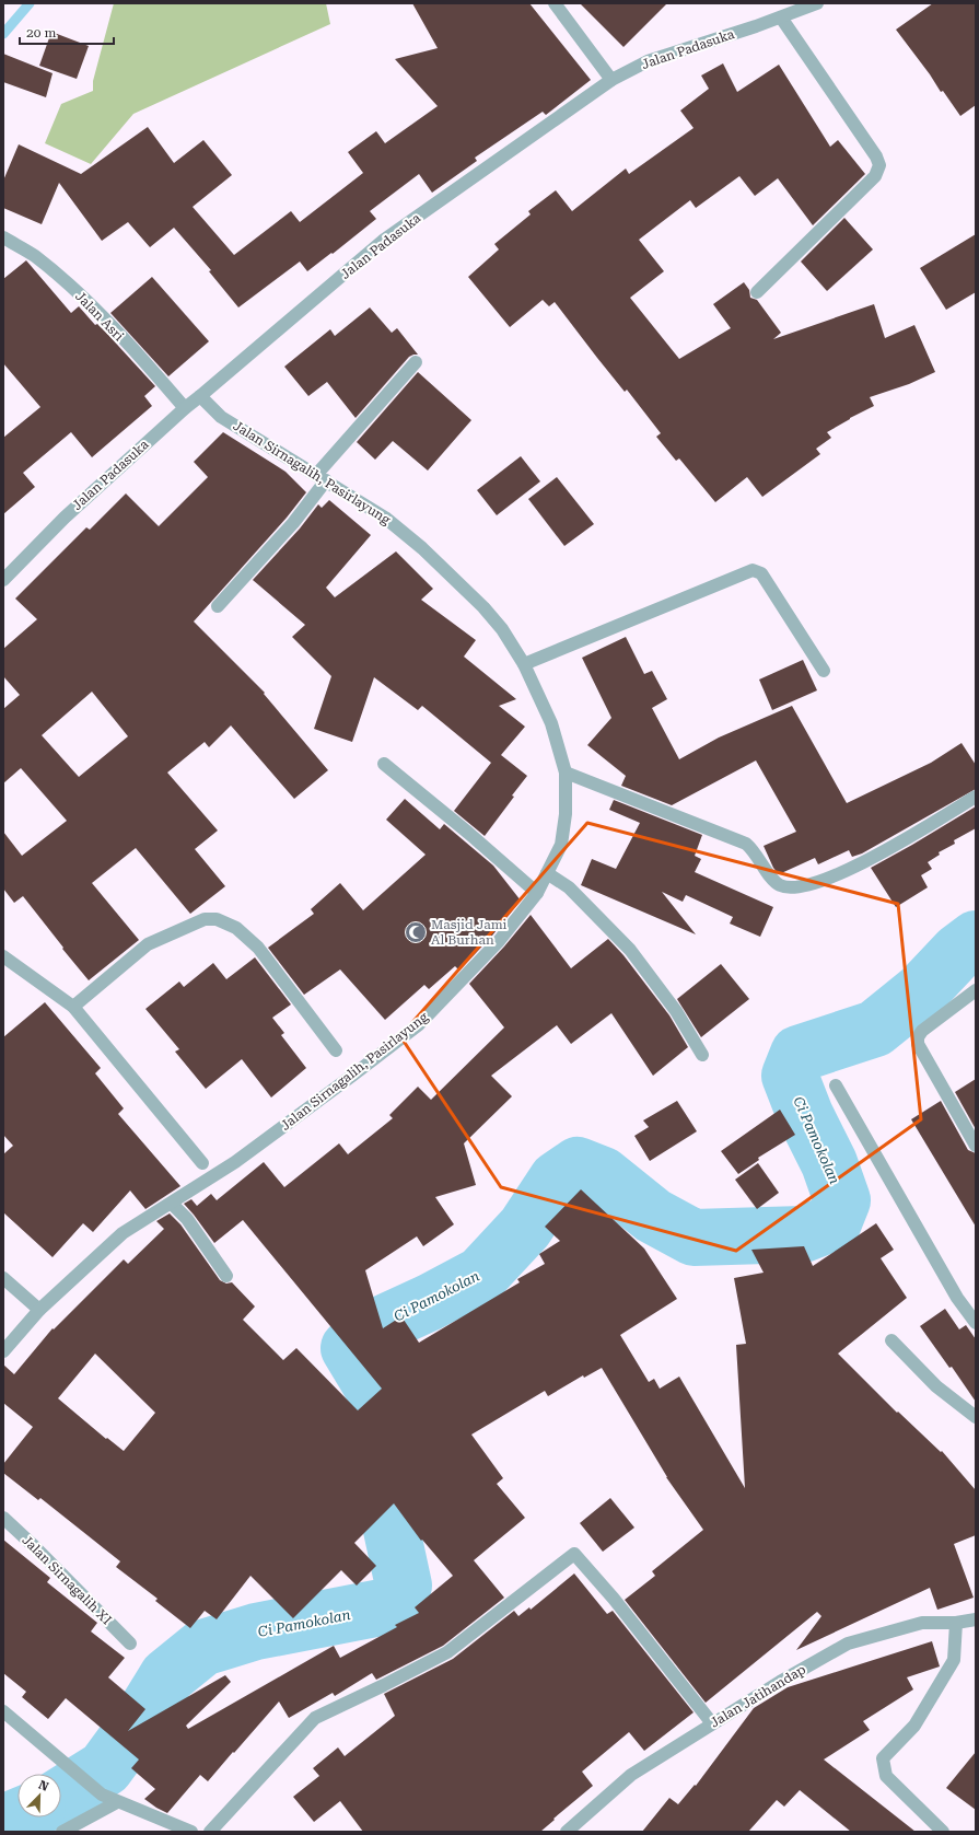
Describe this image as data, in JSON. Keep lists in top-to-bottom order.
{
  "streets": {
    "street": [
      "Jalan Padasuka",
      "Jalan Asri",
      "Jalan Sirnagalih, Pasirlayung",
      "Jalan Sirnagalih XI",
      "Jalan Jatihandap"
    ]
  },
  "crossings": [
    ["Jalan Padasuka", "Jalan Asri"],
    ["Jalan Padasuka", "Jalan Sirnagalih, Pasirlayung"]
  ],
  "water": ["Ci Pamokolan"],
  "places": {
    "mosque": ["Masjid Jami Al Burhan"]
  },
  "scale_bar": "20 m",
  "north": "top right"
}
